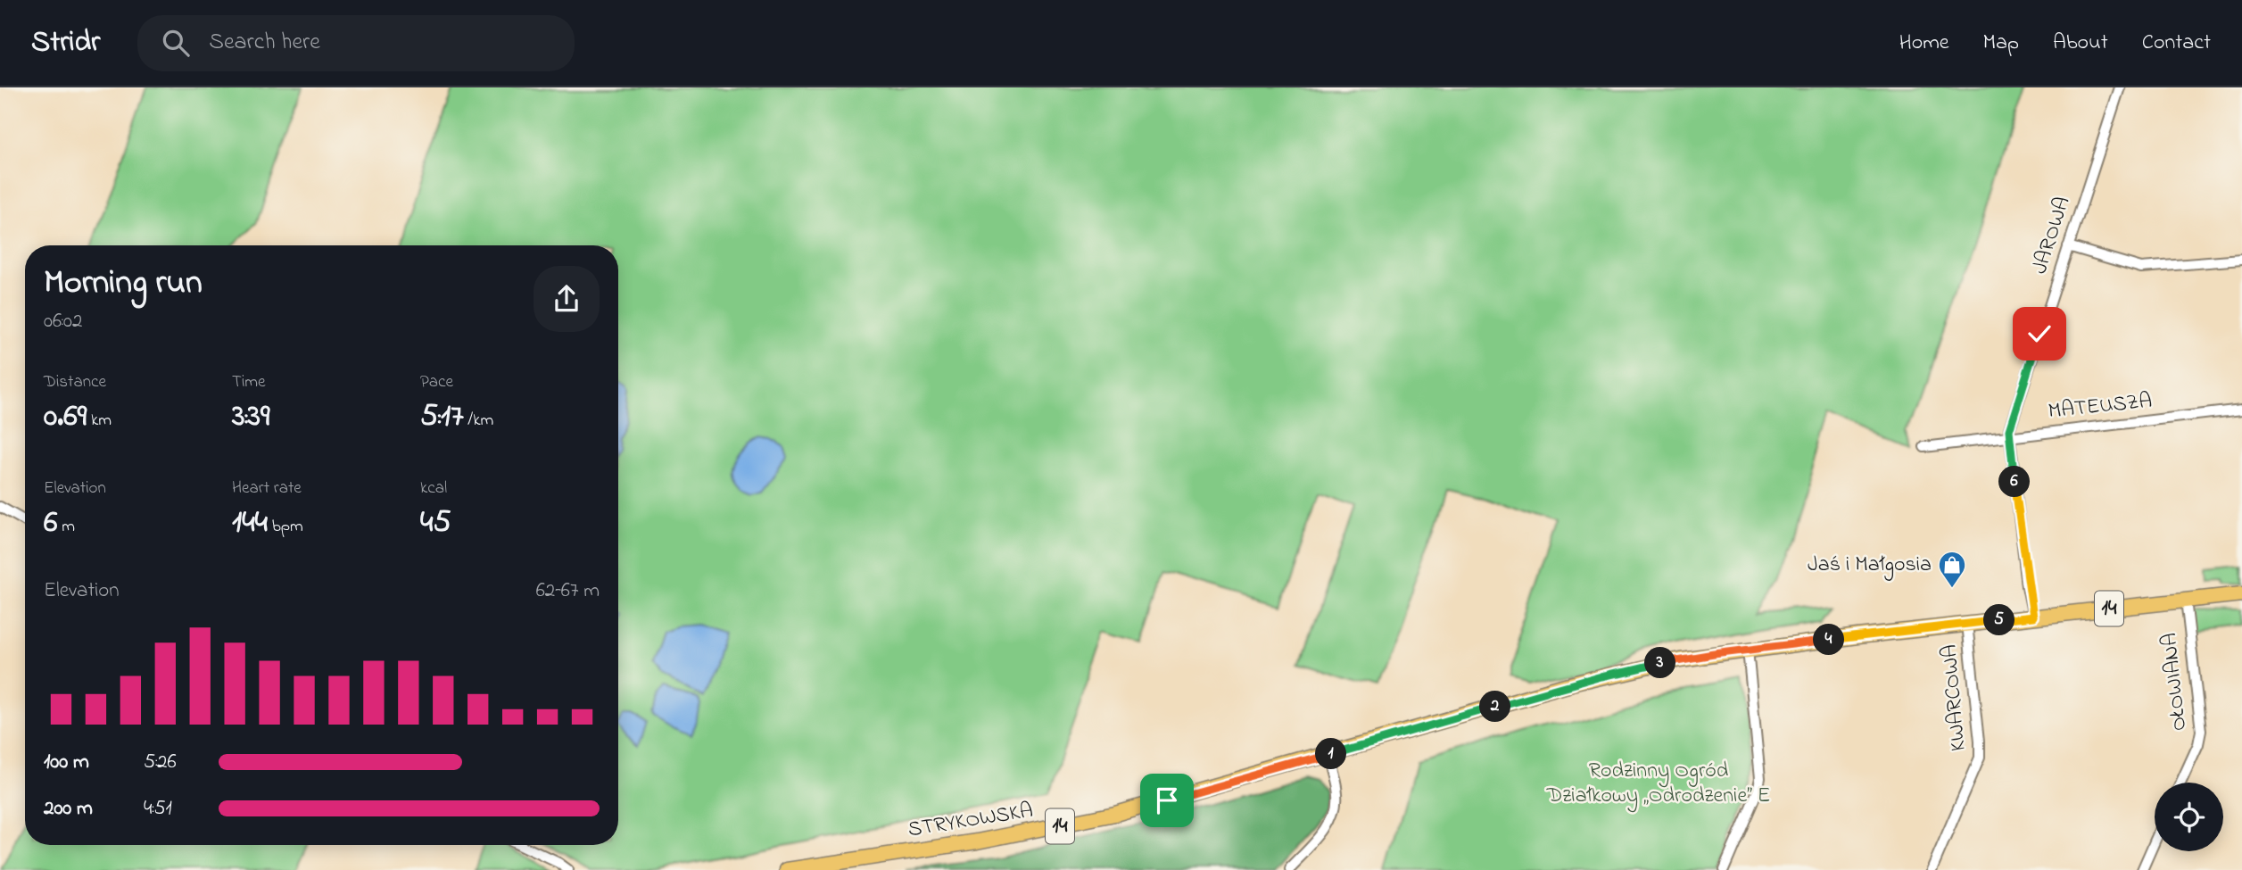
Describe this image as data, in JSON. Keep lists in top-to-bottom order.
{
  "streets": {
    "main road": ["14", "STRYKOWSKA"],
    "street": [
      "JAROWA",
      "MATEUSZA",
      "OŁOWIANA",
      "KWARCOWA"
    ]
  },
  "crossings": [
    ["JAROWA", "MATEUSZA"],
    ["JAROWA", "STRYKOWSKA"],
    ["OŁOWIANA", "STRYKOWSKA"],
    ["KWARCOWA", "STRYKOWSKA"]
  ],
  "parks": ["Rodzinny Ogród Działkowy „Odrodzenie” E"],
  "places": {
    "shop": ["Jaś i Małgosia"]
  },
  "page": {
    "header": "Stridr",
    "search": "Search here",
    "nav": [
      "Home",
      "Map",
      "About",
      "Contact"
    ],
    "heading": ["Morning run", "06:02"],
    "stats": [
      ["Distance", "0.69 km"],
      ["Time", "3:39"],
      ["Pace", "5:17 /km"],
      ["Elevation", "6 m"],
      ["Heart rate", "144 bpm"],
      ["kcal", "45"]
    ],
    "pins": [
      "6",
      "5",
      "4",
      "3",
      "2",
      "1"
    ],
    "chart": ["Elevation", "62–67 m"],
    "list": [
      {
        "name": "100 m",
        "note": "5:26"
      },
      {
        "name": "200 m",
        "note": "4:51"
      }
    ]
  }
}
